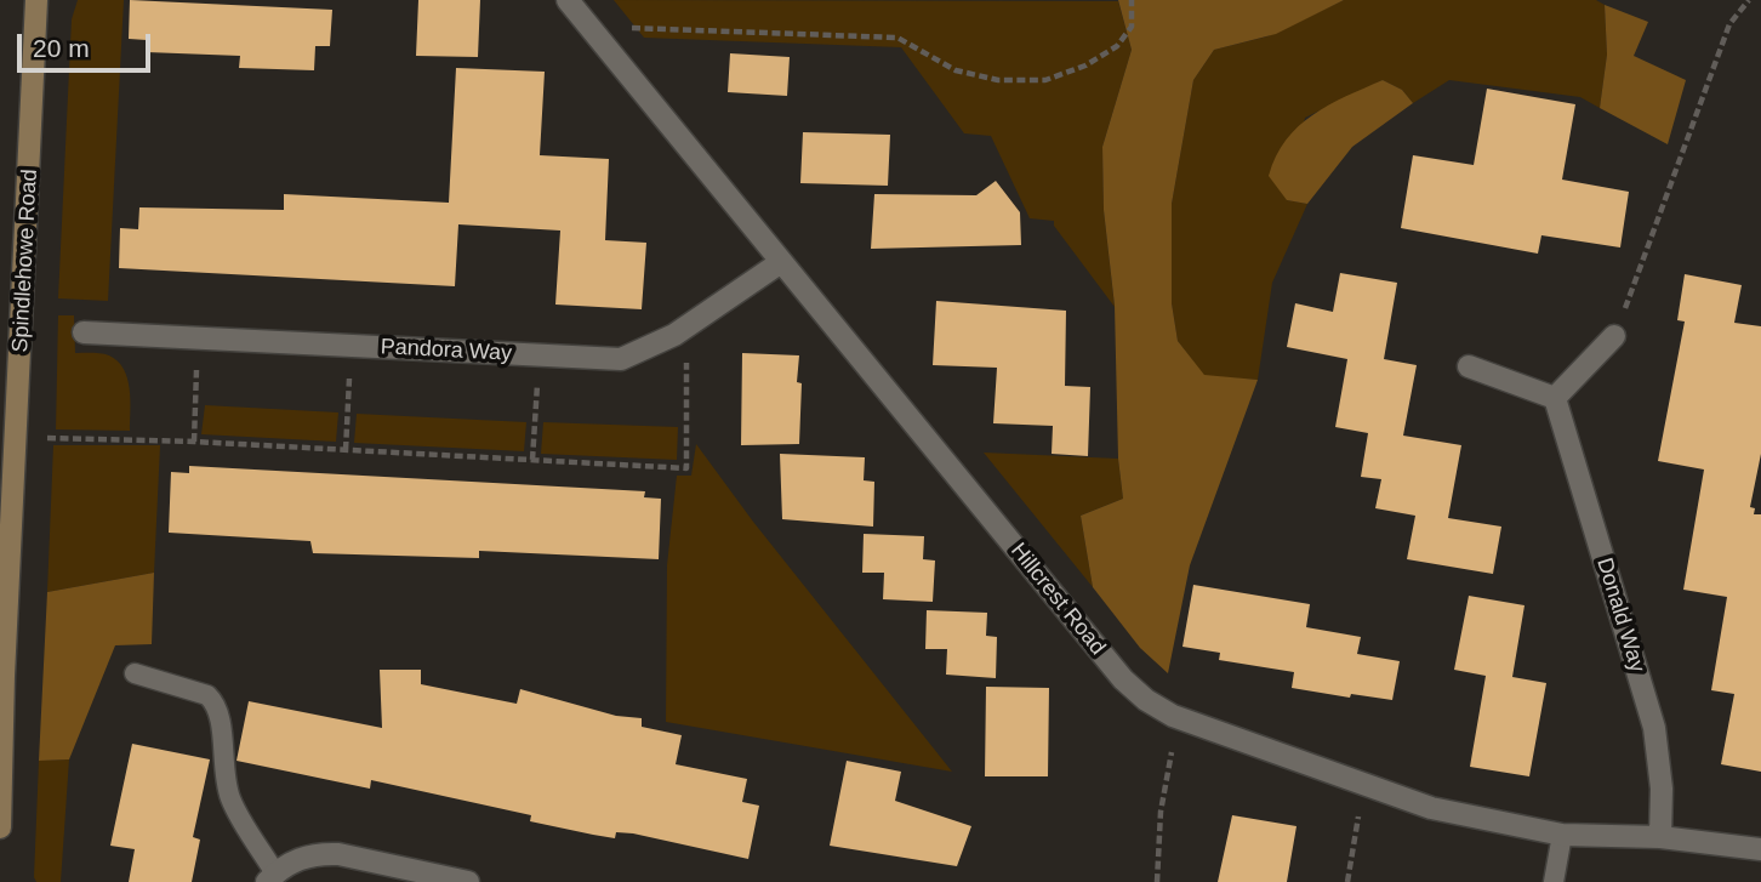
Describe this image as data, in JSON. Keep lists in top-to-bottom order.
{
  "streets": {
    "street": [
      "Spindlehowe Road",
      "Pandora Way",
      "Hillcrest Road",
      "Donald Way"
    ]
  },
  "crossings": [
    ["Pandora Way", "Hillcrest Road"],
    ["Hillcrest Road", "Donald Way"]
  ],
  "scale_bar": "20 m"
}
